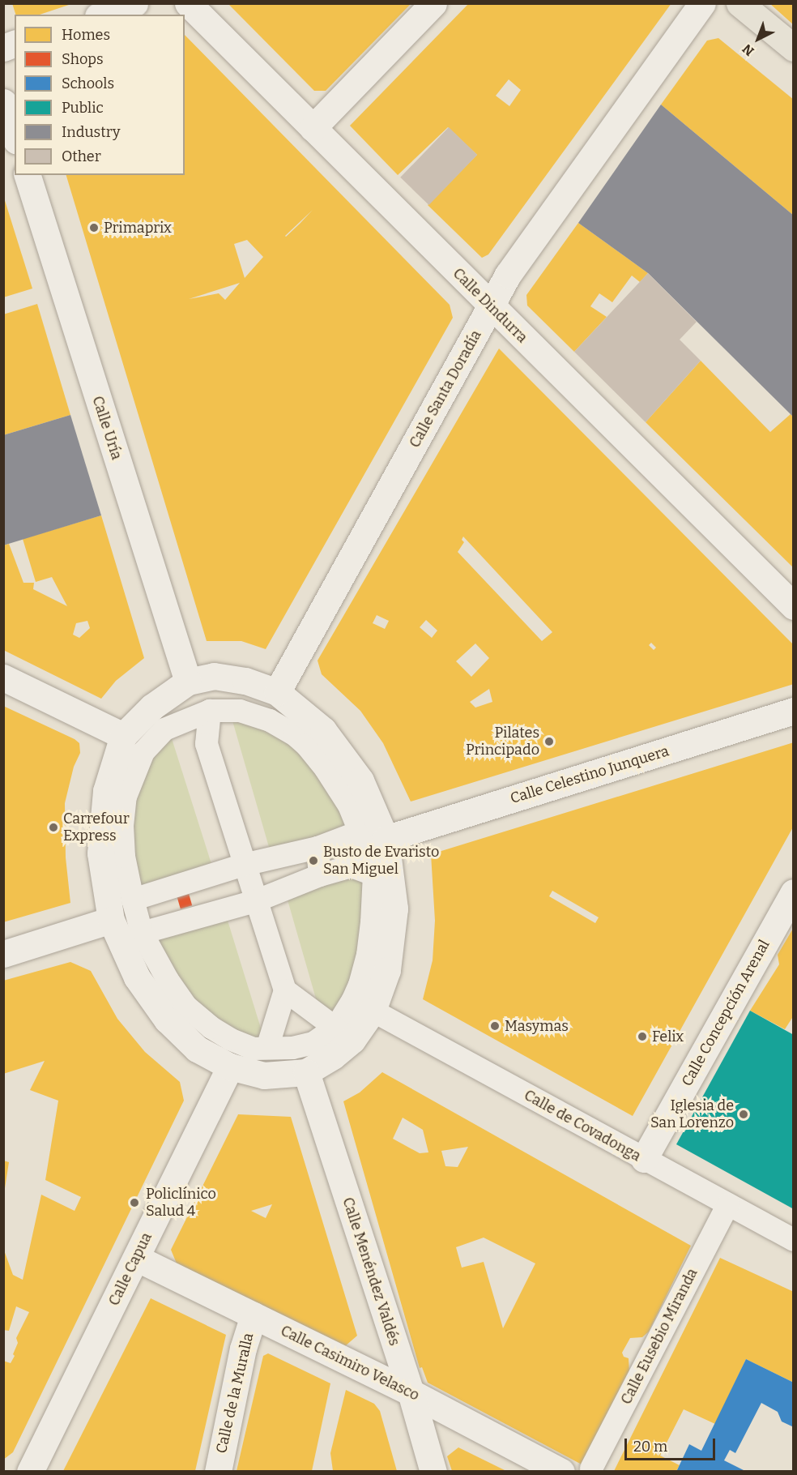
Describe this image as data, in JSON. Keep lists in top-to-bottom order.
{
  "streets": {
    "street": [
      "Calle Dindurra",
      "Calle Santa Doradía",
      "Calle Uría",
      "Calle Celestino Junquera",
      "Calle Concepción Arenal",
      "Calle de Covadonga",
      "Calle Capua",
      "Calle Menéndez Valdés",
      "Calle Eusebio Miranda",
      "Calle Casimiro Velasco",
      "Calle de la Muralla"
    ]
  },
  "crossings": [
    ["Calle Dindurra", "Calle Santa Doradía"],
    ["Calle Concepción Arenal", "Calle de Covadonga"],
    ["Calle de Covadonga", "Calle Eusebio Miranda"],
    ["Calle Capua", "Calle Casimiro Velasco"],
    ["Calle Menéndez Valdés", "Calle Casimiro Velasco"],
    ["Calle Casimiro Velasco", "Calle de la Muralla"]
  ],
  "places": [
    "Primaprix",
    "Pilates Principado",
    "Carrefour Express",
    "Busto de Evaristo San Miguel",
    "Masymas",
    "Felix",
    "Iglesia de San Lorenzo",
    "Policlínico Salud 4"
  ],
  "legend": [
    "Homes",
    "Shops",
    "Schools",
    "Public",
    "Industry",
    "Other"
  ],
  "scale_bar": "20 m",
  "north": "bottom left"
}
